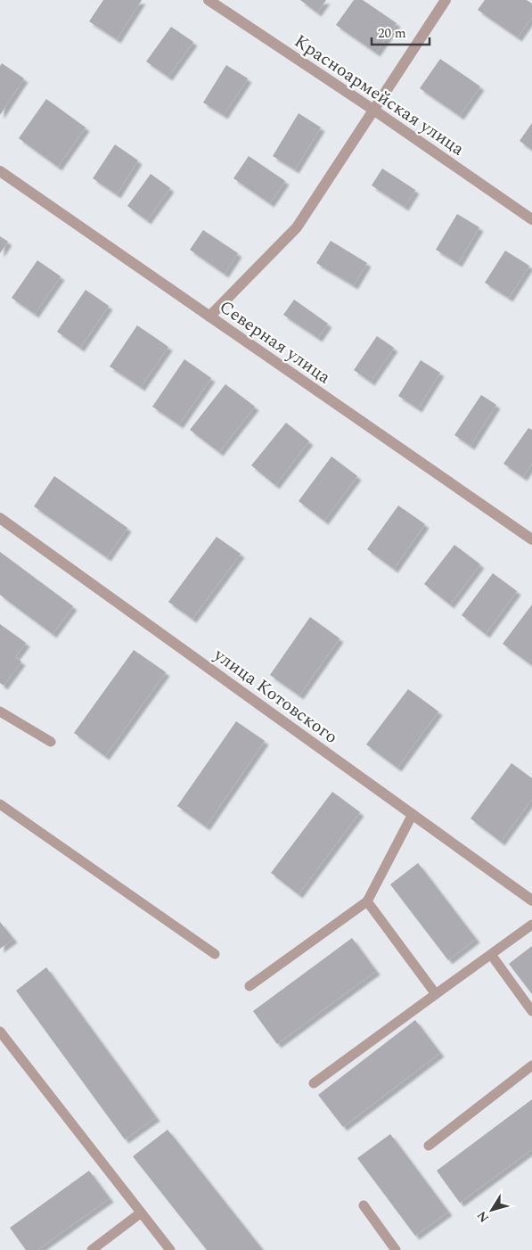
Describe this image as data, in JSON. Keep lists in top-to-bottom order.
{
  "streets": {
    "street": ["Красноармейская улица", "Северная улица", "улица Котовского"]
  },
  "scale_bar": "20 m",
  "north": "bottom left"
}
